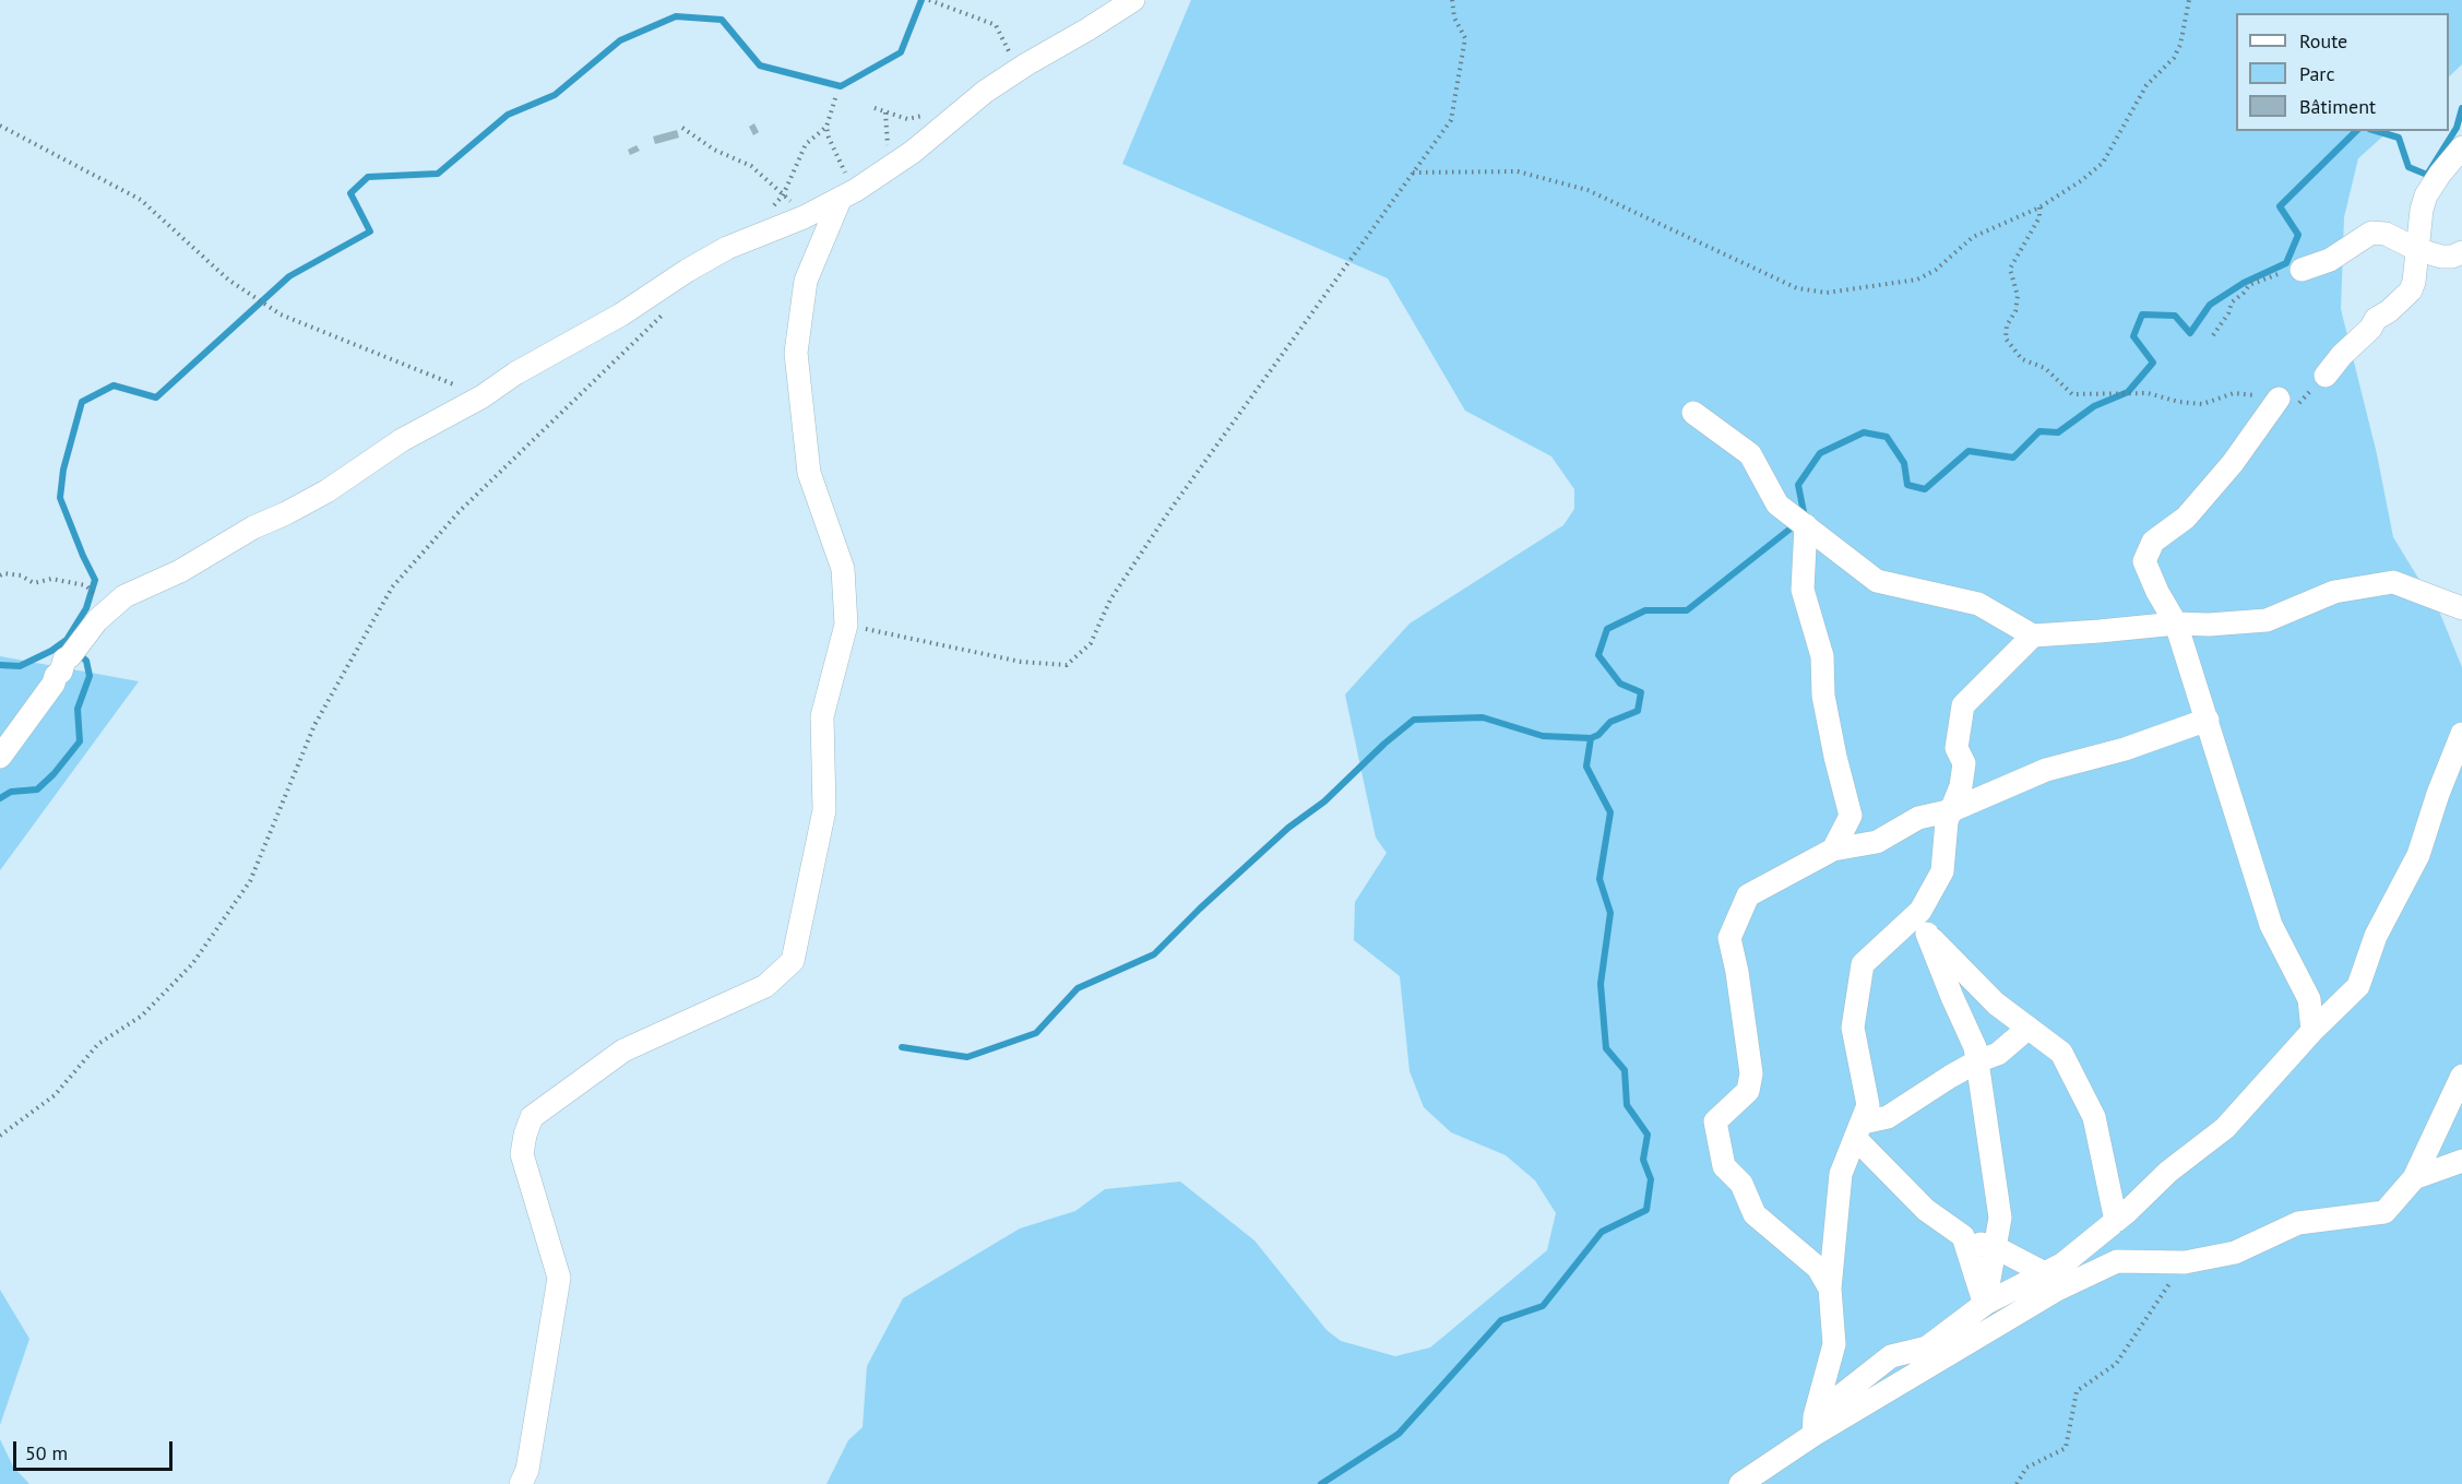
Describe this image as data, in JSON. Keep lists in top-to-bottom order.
{
  "legend": ["Route", "Parc", "Bâtiment"],
  "scale_bar": "50 m"
}
